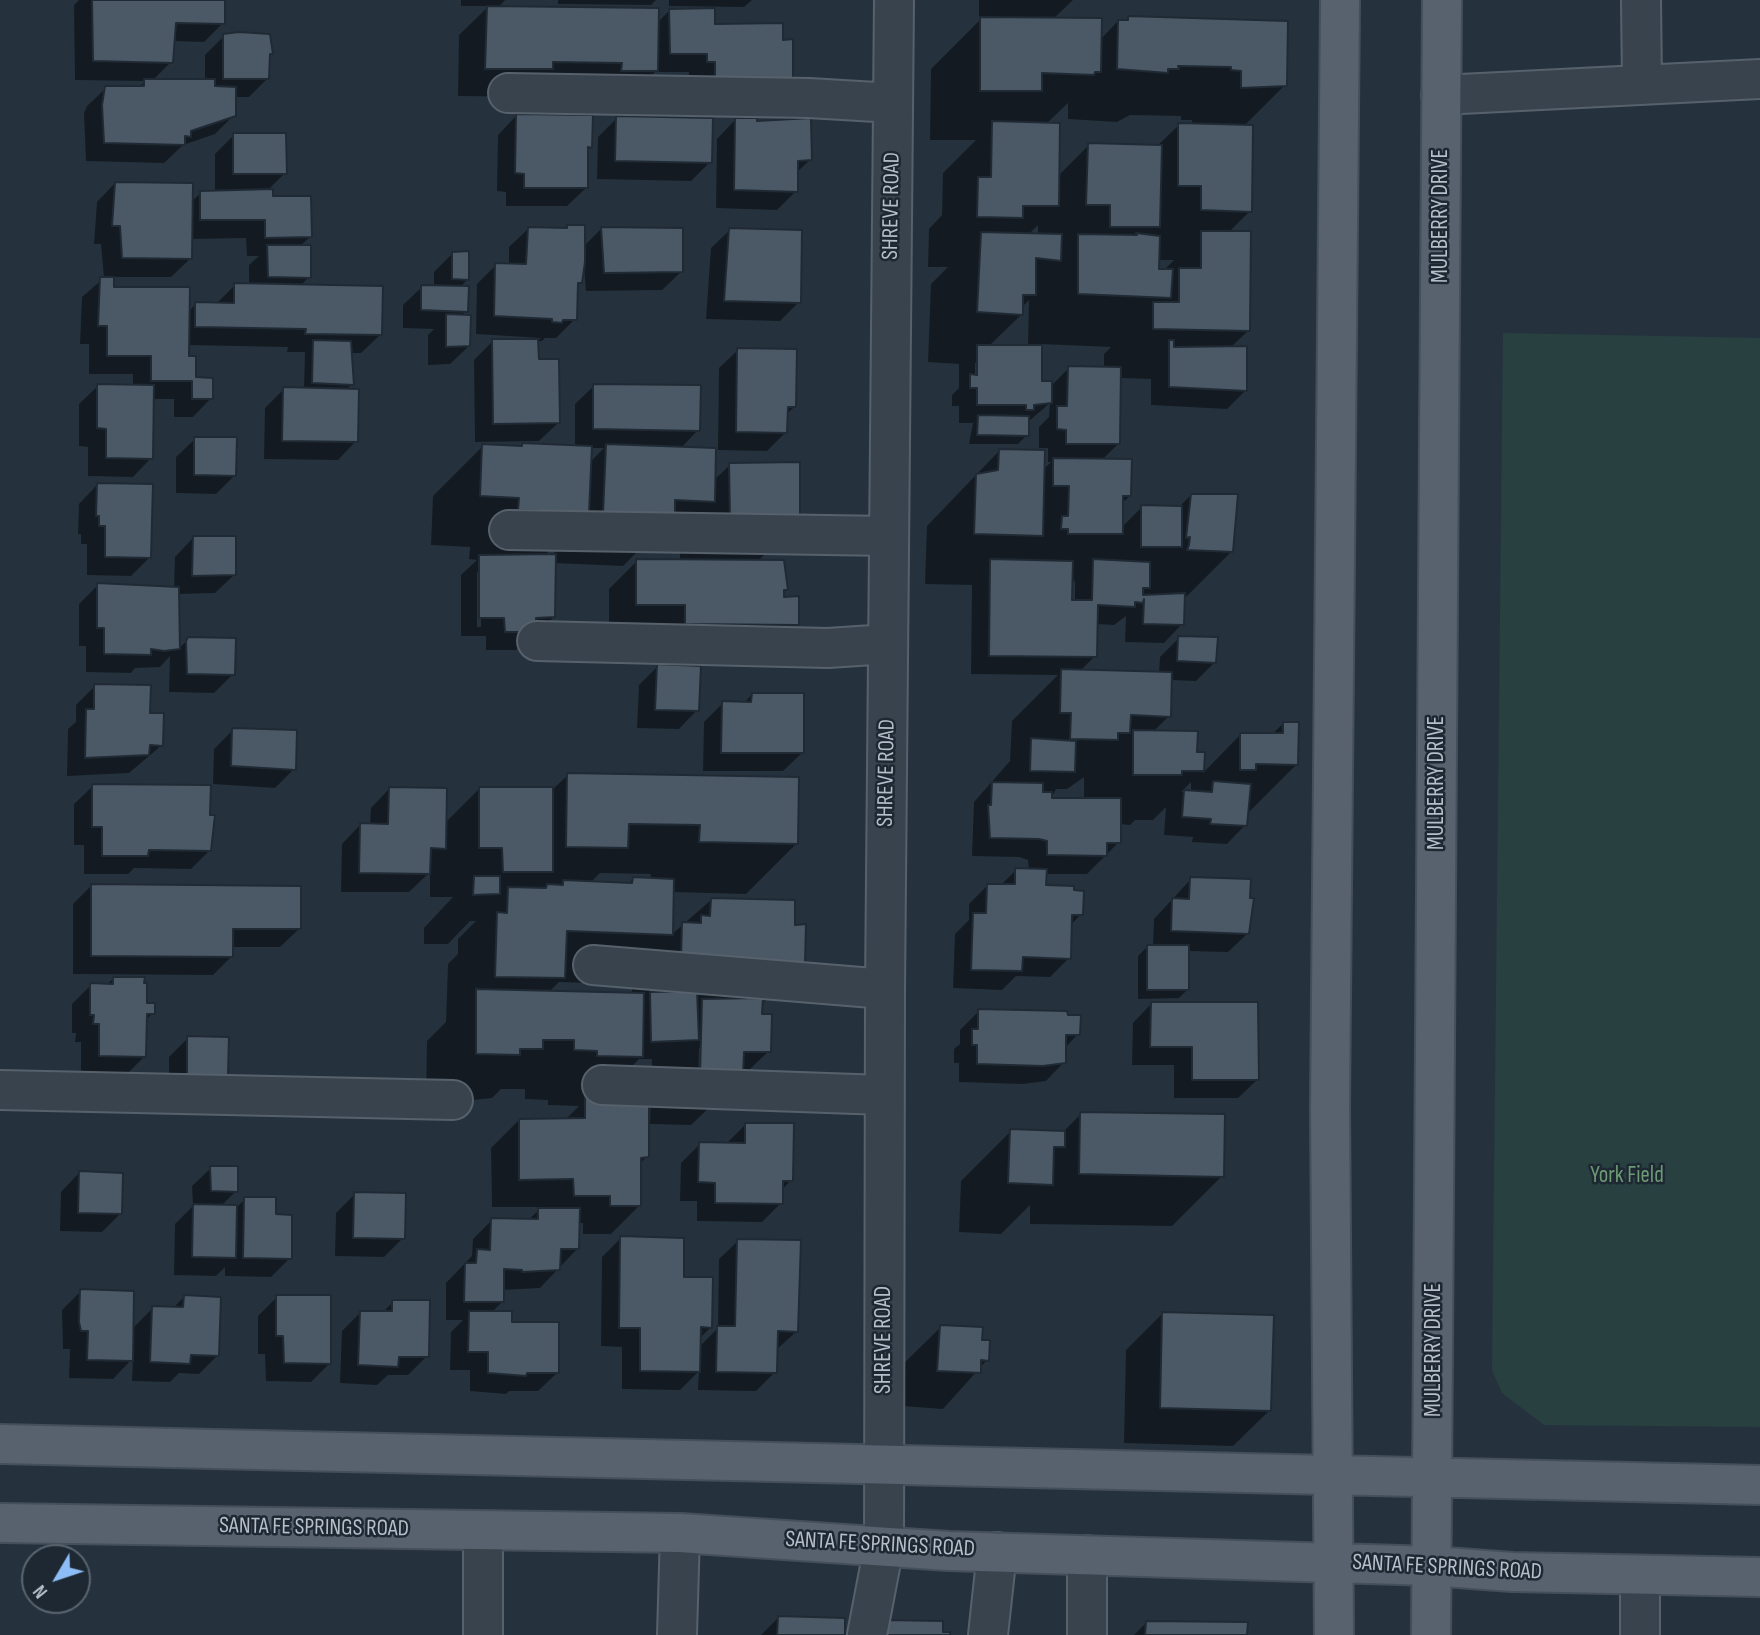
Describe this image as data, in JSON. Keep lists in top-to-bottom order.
{
  "streets": {
    "main road": ["MULBERRY DRIVE", "SANTA FE SPRINGS ROAD"],
    "street": ["SHREVE ROAD"]
  },
  "crossings": [
    ["SHREVE ROAD", "SANTA FE SPRINGS ROAD"],
    ["MULBERRY DRIVE", "SANTA FE SPRINGS ROAD"]
  ],
  "parks": ["York Field"],
  "north": "bottom left"
}
